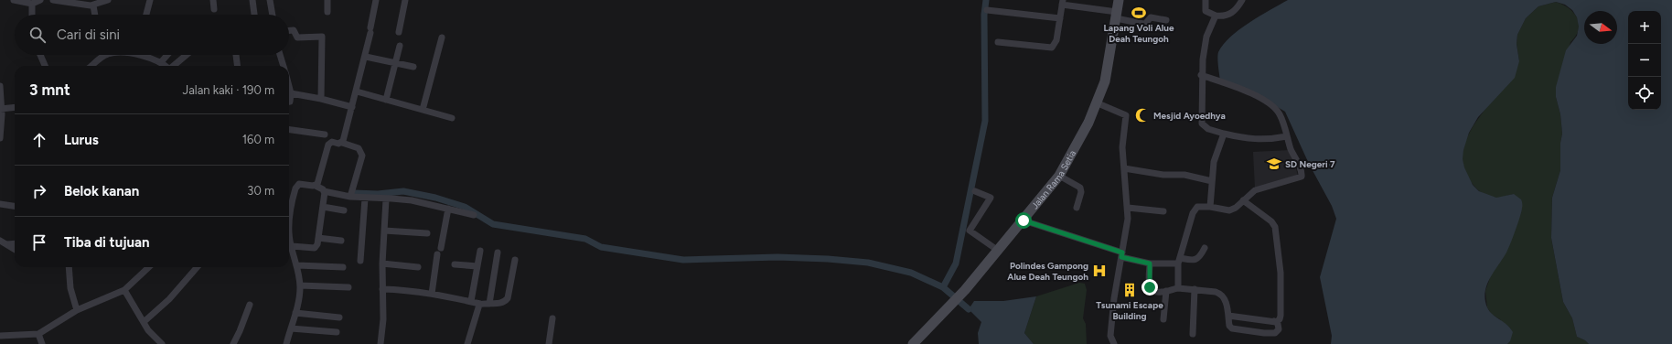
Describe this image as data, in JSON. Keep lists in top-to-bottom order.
{
  "streets": {
    "street": ["Jalan Rama Setia"]
  },
  "places": {
    "sports": ["Lapang Voli Alue Deah Teungoh"],
    "mosque": ["Mesjid Ayoedhya"],
    "school or university": ["SD Negeri 7"],
    "hospital": ["Polindes Gampong Alue Deah Teungoh"],
    "building": ["Tsunami Escape Building"]
  },
  "north": "right",
  "page": {
    "map_buttons": ["+", "−"],
    "search": "Cari di sini",
    "heading": ["3 mnt", "Jalan kaki · 190 m"],
    "list": [
      ["Lurus", "160 m"],
      ["Belok kanan", "30 m"],
      "Tiba di tujuan"
    ]
  }
}
